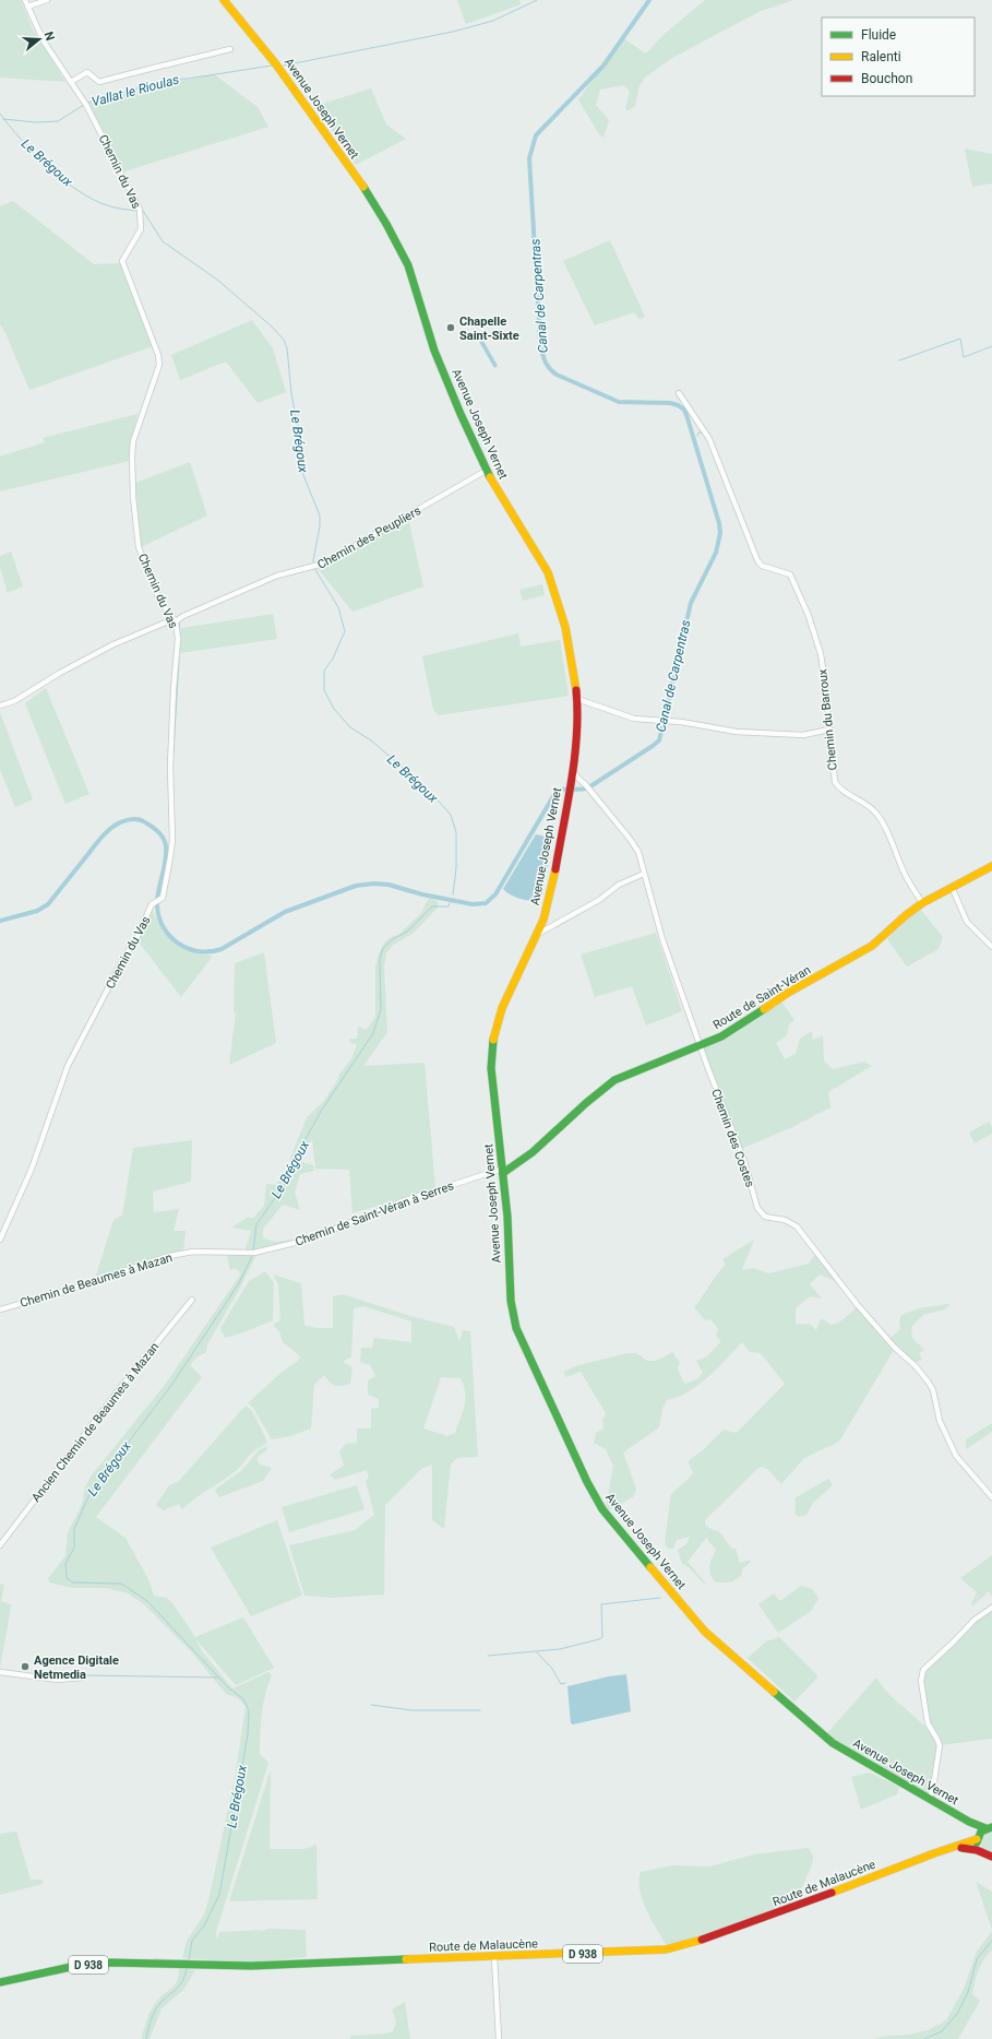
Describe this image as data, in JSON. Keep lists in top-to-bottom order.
{
  "streets": {
    "street": [
      "Avenue Joseph Vernet",
      "Chemin du Vas",
      "Chemin des Peupliers",
      "Chemin du Barroux",
      "Route de Saint-Véran",
      "Chemin des Costes",
      "Chemin de Saint-Véran à Serres",
      "Chemin de Beaumes à Mazan",
      "Ancien Chemin de Beaumes à Mazan",
      "Route de Malaucène",
      "D 938"
    ]
  },
  "crossings": [
    ["Avenue Joseph Vernet", "Chemin des Peupliers"],
    ["Avenue Joseph Vernet", "Route de Saint-Véran"],
    ["Avenue Joseph Vernet", "Chemin des Costes"],
    ["Avenue Joseph Vernet", "Chemin de Saint-Véran à Serres"],
    ["Avenue Joseph Vernet", "D 938"],
    ["Chemin du Vas", "Chemin des Peupliers"],
    ["Chemin du Barroux", "Route de Saint-Véran"],
    ["Route de Saint-Véran", "Chemin des Costes"],
    ["Route de Saint-Véran", "Chemin de Saint-Véran à Serres"],
    ["Chemin de Saint-Véran à Serres", "Chemin de Beaumes à Mazan"],
    ["Route de Malaucène", "D 938"]
  ],
  "water": ["Vallat le Rioulas", "Le Brégoux", "Canal de Carpentras"],
  "places": ["Chapelle Saint-Sixte", "Agence Digitale Netmedia"],
  "legend": ["Fluide", "Ralenti", "Bouchon"],
  "north": "right"
}
